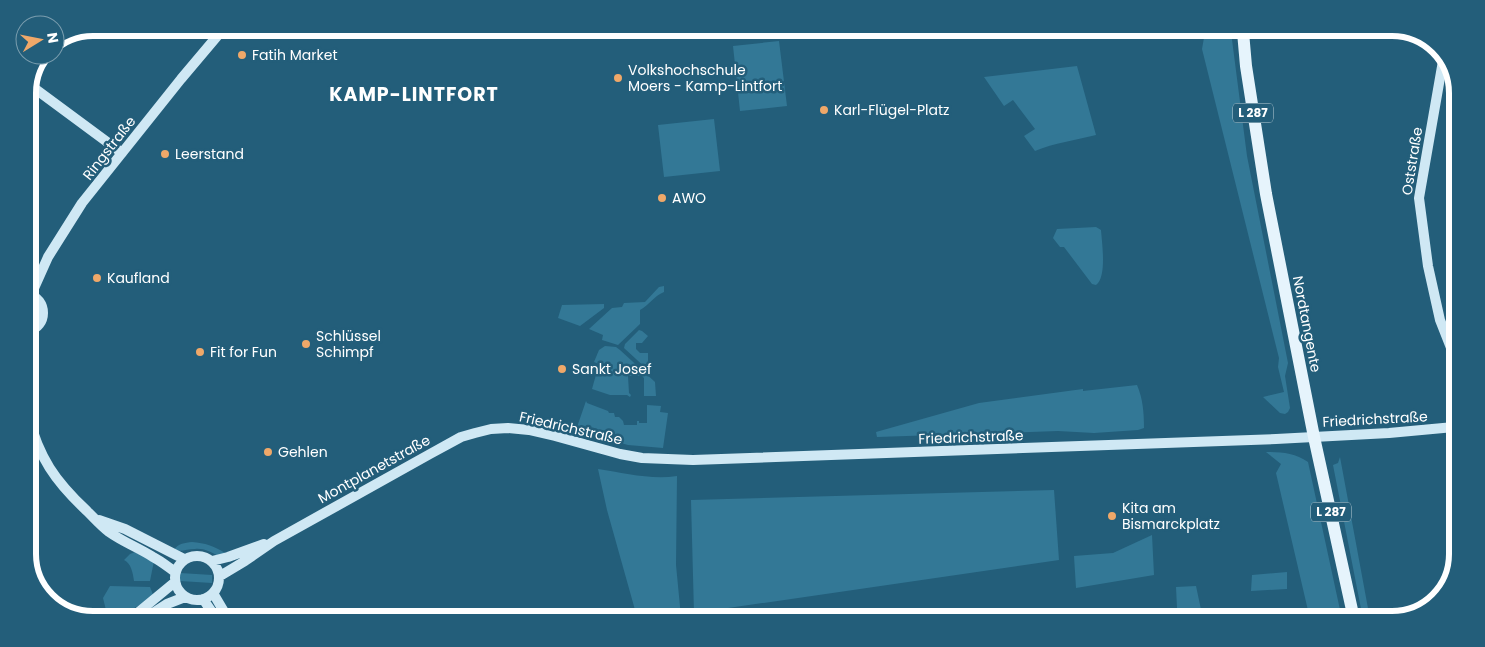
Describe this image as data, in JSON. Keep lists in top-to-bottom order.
{
  "streets": {
    "main road": ["L 287", "Nordtangente"],
    "street": [
      "Ringstraße",
      "Oststraße",
      "Friedrichstraße",
      "Montplanetstraße"
    ]
  },
  "crossings": [
    ["Nordtangente", "Friedrichstraße"],
    ["Friedrichstraße", "Montplanetstraße"]
  ],
  "districts": ["KAMP-LINTFORT"],
  "places": [
    "Fatih Market",
    "Volkshochschule Moers - Kamp-Lintfort",
    "Karl-Flügel-Platz",
    "Leerstand",
    "AWO",
    "Kaufland",
    "Schlüssel Schimpf",
    "Fit for Fun",
    "Sankt Josef",
    "Gehlen",
    "Kita am Bismarckplatz"
  ],
  "north": "right"
}
